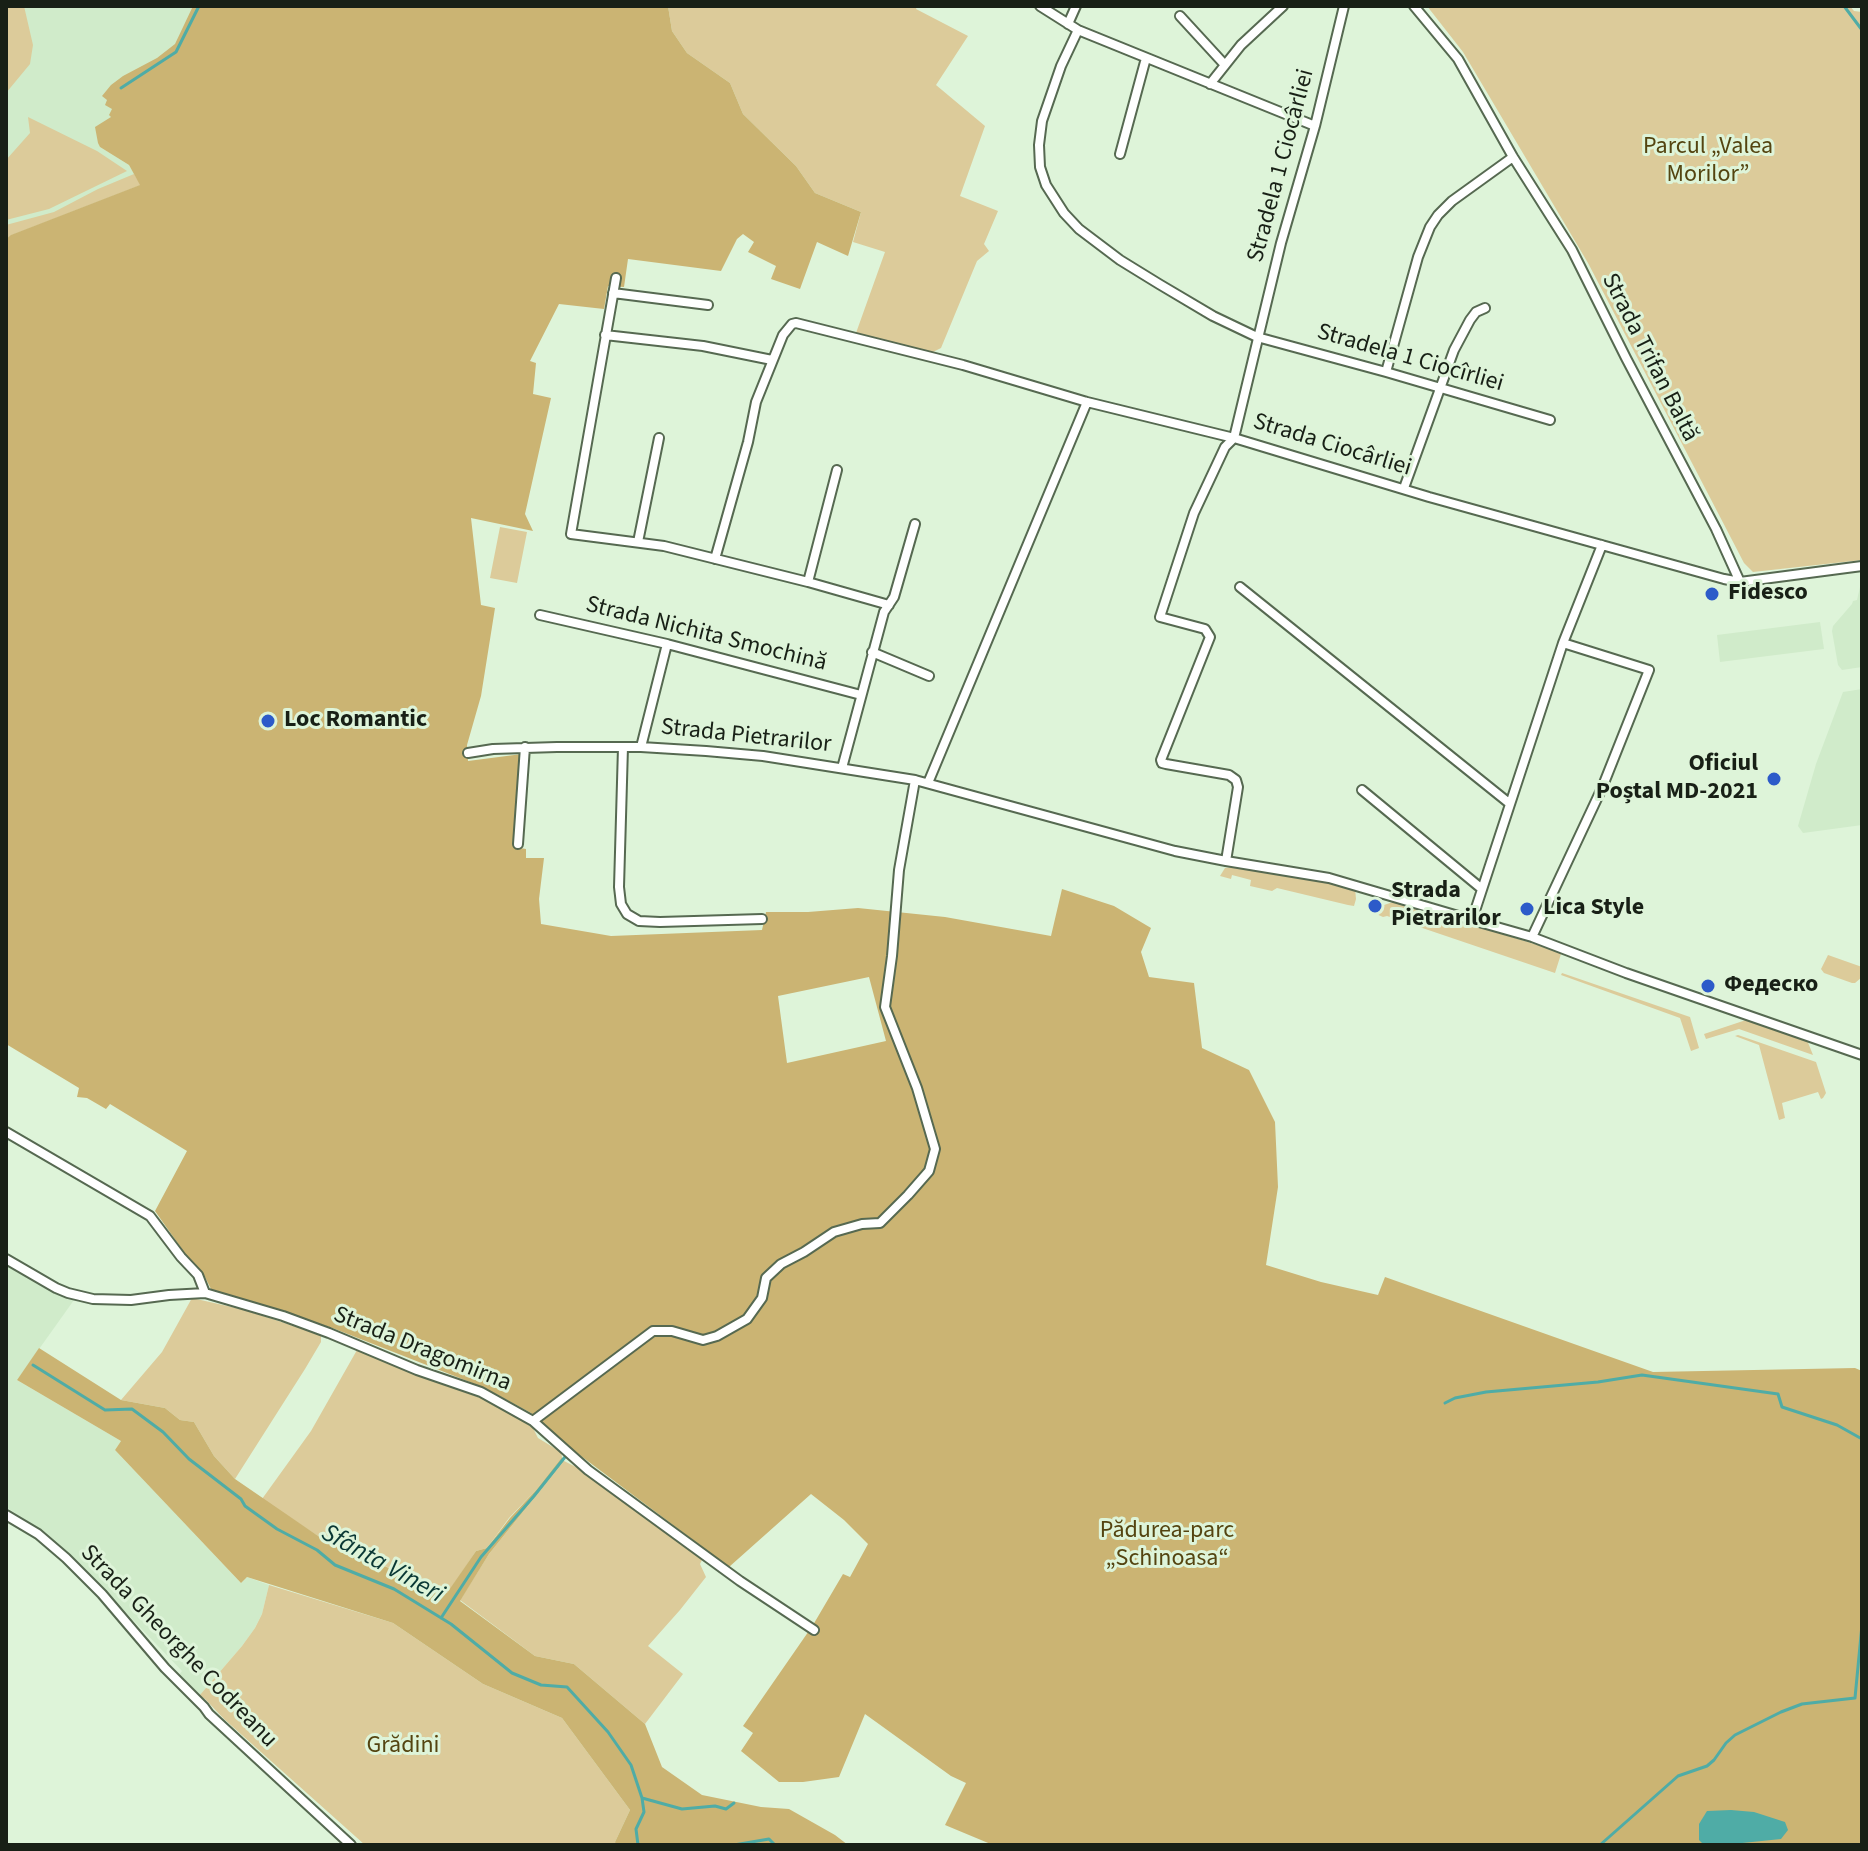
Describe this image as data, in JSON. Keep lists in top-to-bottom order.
{
  "streets": {
    "street": [
      "Stradela 1 Ciocârliei",
      "Strada Trifan Baltă",
      "Stradela 1 Ciocîrliei",
      "Strada Ciocârliei",
      "Strada Nichita Smochină",
      "Strada Pietrarilor",
      "Strada Dragomirna",
      "Strada Gheorghe Codreanu"
    ]
  },
  "crossings": [
    ["Stradela 1 Ciocârliei", "Stradela 1 Ciocîrliei"],
    ["Stradela 1 Ciocârliei", "Strada Ciocârliei"],
    ["Stradela 1 Ciocârliei", "Strada Pietrarilor"],
    ["Strada Trifan Baltă", "Strada Ciocârliei"],
    ["Strada Nichita Smochină", "Strada Pietrarilor"]
  ],
  "water": ["Sfânta Vineri"],
  "parks": ["Parcul „Valea Morilor”", "Pădurea-parc „Schinoasa“", "Grădini"],
  "places": [
    "Fidesco",
    "Loc Romantic",
    "Oficiul Poștal MD-2021",
    "Strada Pietrarilor",
    "Lica Style",
    "Федеско"
  ]
}
